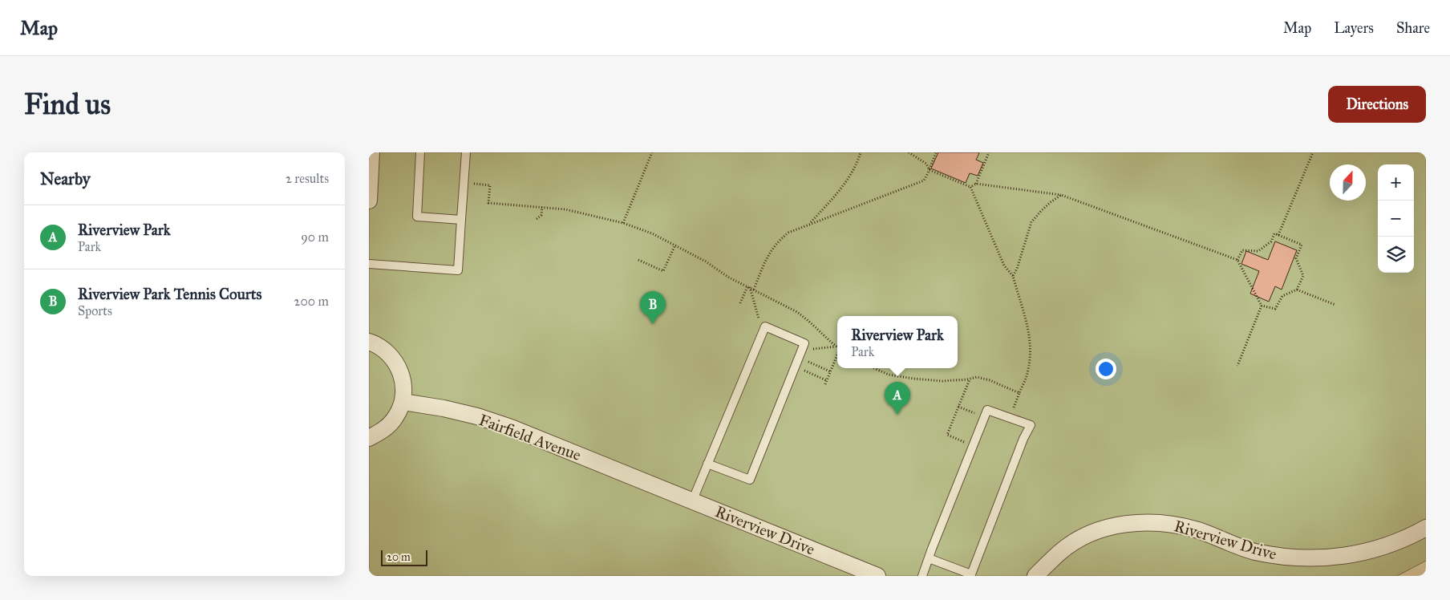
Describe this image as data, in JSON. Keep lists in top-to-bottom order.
{
  "streets": {
    "street": ["Fairfield Avenue", "Riverview Drive"]
  },
  "crossings": [
    ["Fairfield Avenue", "Riverview Drive"]
  ],
  "scale_bar": "20 m",
  "north": "top",
  "page": {
    "header": "Map",
    "nav": ["Map", "Layers", "Share"],
    "buttons": "Directions",
    "title": "Find us",
    "heading": ["Nearby", "2 results"],
    "map_buttons": ["+", "−"],
    "list": [
      {
        "mark": "A",
        "name": "Riverview Park",
        "note": "Park",
        "value": "90 m"
      },
      {
        "mark": "B",
        "name": "Riverview Park Tennis Courts",
        "note": "Sports",
        "value": "200 m"
      }
    ],
    "pins": ["B", "A"],
    "popup": ["Riverview Park", "Park"],
    "scale": "20 m"
  }
}
